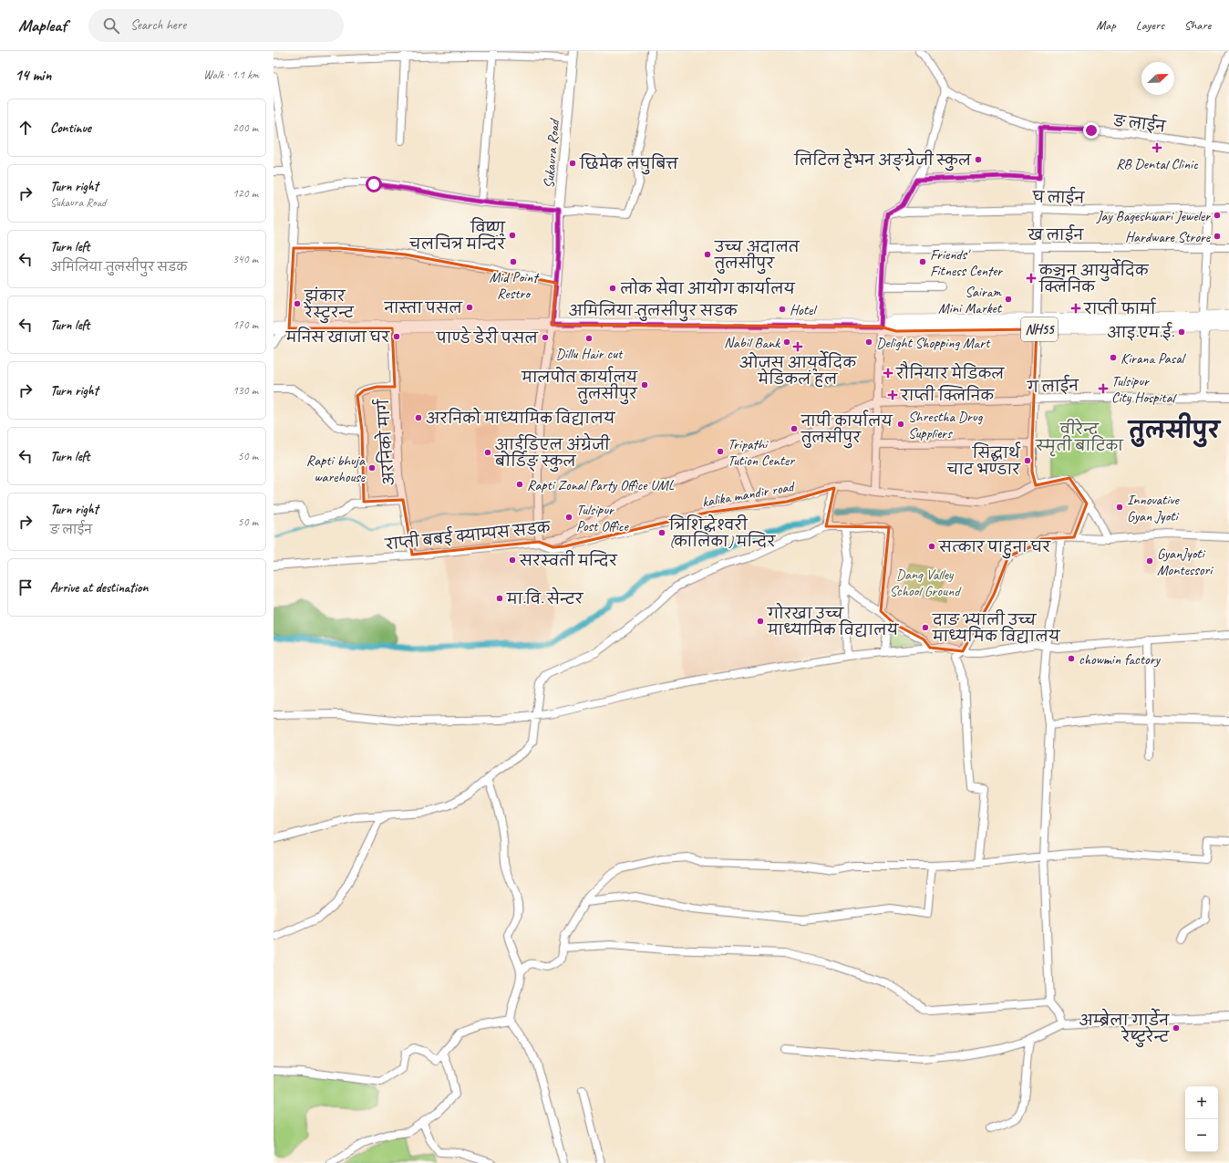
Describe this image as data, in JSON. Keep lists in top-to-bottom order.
{
  "streets": {
    "main road": ["अमिलिया-तुलसीपुर सडक", "NH55"],
    "street": [
      "ङ लाईन",
      "Sukaura Road",
      "घ लाईन",
      "ख लाईन",
      "ग लाईन",
      "अरनिको मार्ग",
      "kalika mandir road",
      "राप्ती बबई क्याम्पस सडक"
    ]
  },
  "crossings": [
    ["Sukaura Road", "अमिलिया-तुलसीपुर सडक"],
    ["अमिलिया-तुलसीपुर सडक", "NH55"],
    ["अमिलिया-तुलसीपुर सडक", "अरनिको मार्ग"],
    ["ग लाईन", "राप्ती बबई क्याम्पस सडक"],
    ["अरनिको मार्ग", "राप्ती बबई क्याम्पस सडक"],
    ["kalika mandir road", "राप्ती बबई क्याम्पस सडक"]
  ],
  "districts": ["तुलसीपुर"],
  "parks": ["वीरेन्द्र स्मृती बाटिका", "Dang Valley School Ground"],
  "places": {
    "health": [
      "RB Dental Clinic",
      "कञ्चन आयुर्वेदिक क्लिनिक",
      "राप्ती फार्मा",
      "ओजस आयुर्वेदिक मेडिकल हल",
      "रौनियार मेडिकल",
      "Tulsipur City Hospital",
      "राप्ती क्लिनिक"
    ],
    "other": [
      "लिटिल हेभन अङ्‍ग्रेजी स्कुल",
      "छिमेक लघुबित्त",
      "Jay Bageshwari Jeweler",
      "विष्णु चलचित्र मन्दिर",
      "Hardware Strore",
      "उच्च अदालत तुलसीपुर",
      "Mid Point Restro",
      "Friends' Fitness Center",
      "लोक सेवा आयोग कार्यालय",
      "Sairam Mini Market",
      "झंकार रेस्टुरन्ट",
      "नास्ता पसल",
      "Hotel",
      "आइ.एम.ई.",
      "मनिस खाजा घर",
      "पाण्डे डेरी पसल",
      "Dillu Hair cut",
      "Nabil Bank",
      "Delight Shopping Mart",
      "Kirana Pasal",
      "मालपोत कार्यालय तुलसीपुर",
      "अरनिको माध्यामिक विद्यालय",
      "Shrestha Drug Suppliers",
      "नापी कार्यालय तुलसीपुर",
      "Tripathi Tution Center",
      "आईडिएल अंग्रेजी बोर्डिङ् स्कुल",
      "सिद्धार्थ चाट भण्डार",
      "Rapti bhuja warehouse",
      "Rapti Zonal Party Office UML",
      "Innovative Gyan Jyoti",
      "Tulsipur Post Office",
      "त्रिशिद्धेश्वरी (कालिका) मन्दिर",
      "सत्कार पाहुना घर",
      "सरस्वती मन्दिर",
      "GyanJyoti Montessori",
      "मा.वि. सेन्टर",
      "गोरखा उच्च माध्यामिक विद्यालय",
      "दाङ भ्याली उच्च माध्यमिक विद्यालय",
      "chowmin factory",
      "अम्ब्रेला गार्डेन रेष्टुरेन्ट"
    ]
  },
  "north": "top right",
  "page": {
    "header": "Mapleaf",
    "search": "Search here",
    "nav": ["Map", "Layers", "Share"],
    "heading": ["14 min", "Walk · 1.1 km"],
    "list": [
      ["Continue", "200 m"],
      ["Turn right", "Sukaura Road", "120 m"],
      ["Turn left", "अमिलिया-तुलसीपुर सडक", "340 m"],
      ["Turn left", "170 m"],
      ["Turn right", "130 m"],
      ["Turn left", "50 m"],
      ["Turn right", "ङ लाईन", "50 m"],
      "Arrive at destination"
    ],
    "map_buttons": ["+", "−"]
  }
}
